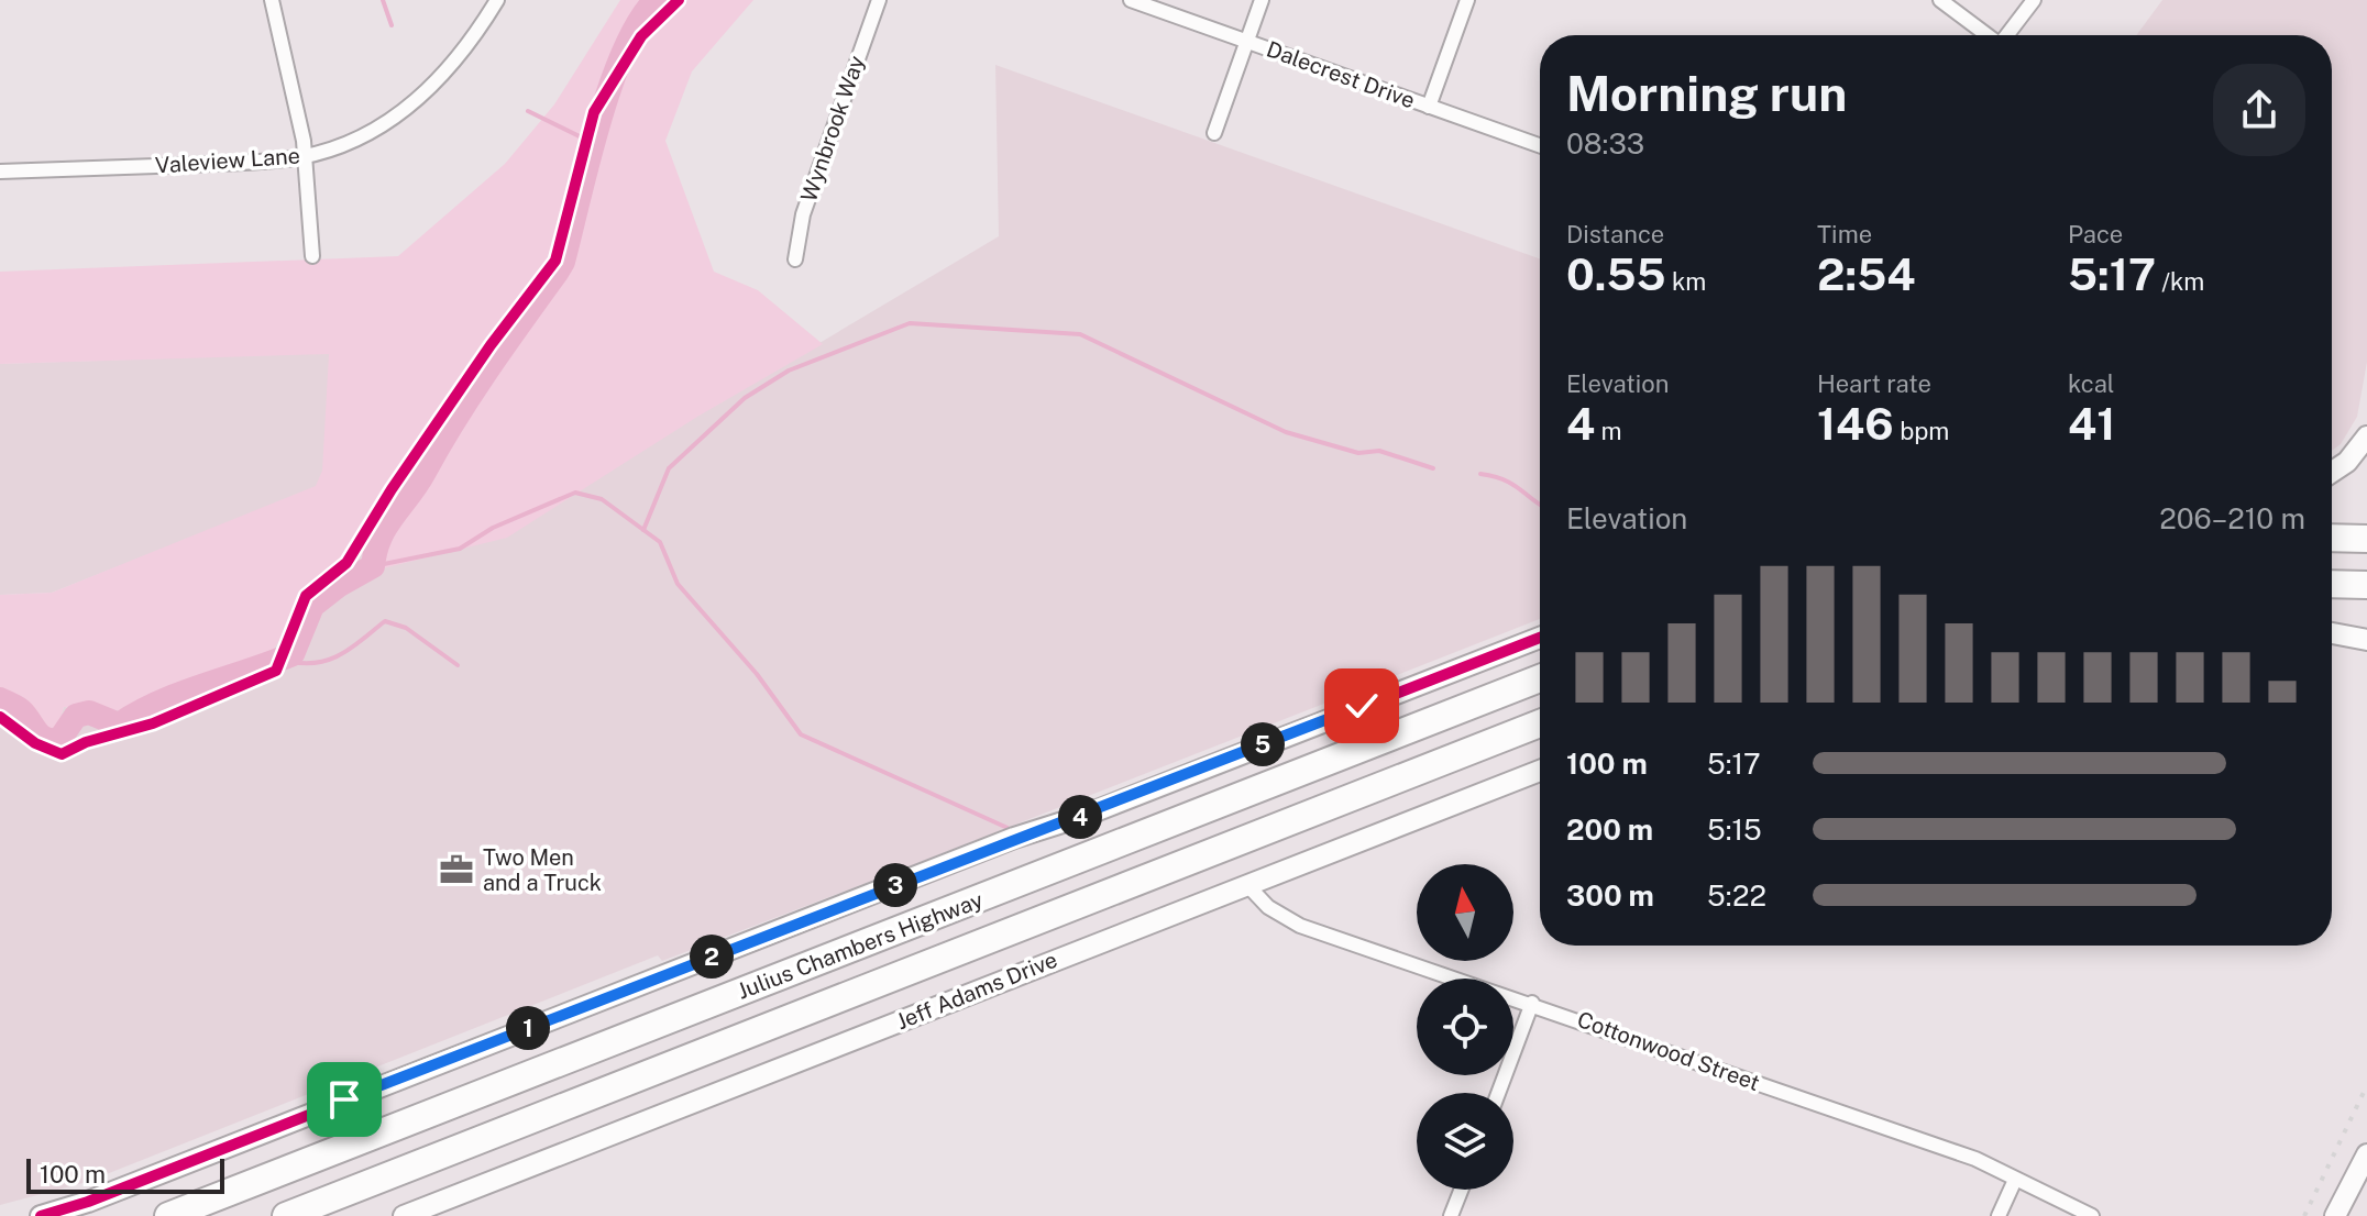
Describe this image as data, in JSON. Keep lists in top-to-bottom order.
{
  "streets": {
    "highway": ["Julius Chambers Highway"],
    "street": [
      "Dalecrest Drive",
      "Wynbrook Way",
      "Valeview Lane",
      "Jeff Adams Drive",
      "Cottonwood Street"
    ]
  },
  "crossings": [
    ["Jeff Adams Drive", "Cottonwood Street"]
  ],
  "places": {
    "office": ["Two Men and a Truck"]
  },
  "scale_bar": "100 m",
  "north": "top",
  "page": {
    "heading": ["Morning run", "08:33"],
    "stats": [
      ["Distance", "0.55 km"],
      ["Time", "2:54"],
      ["Pace", "5:17 /km"],
      ["Elevation", "4 m"],
      ["Heart rate", "146 bpm"],
      ["kcal", "41"]
    ],
    "chart": ["Elevation", "206–210 m"],
    "pins": [
      "5",
      "4",
      "3",
      "2",
      "1"
    ],
    "list": [
      {
        "name": "100 m",
        "note": "5:17"
      },
      {
        "name": "200 m",
        "note": "5:15"
      },
      {
        "name": "300 m",
        "note": "5:22"
      }
    ],
    "scale": "100 m"
  }
}
